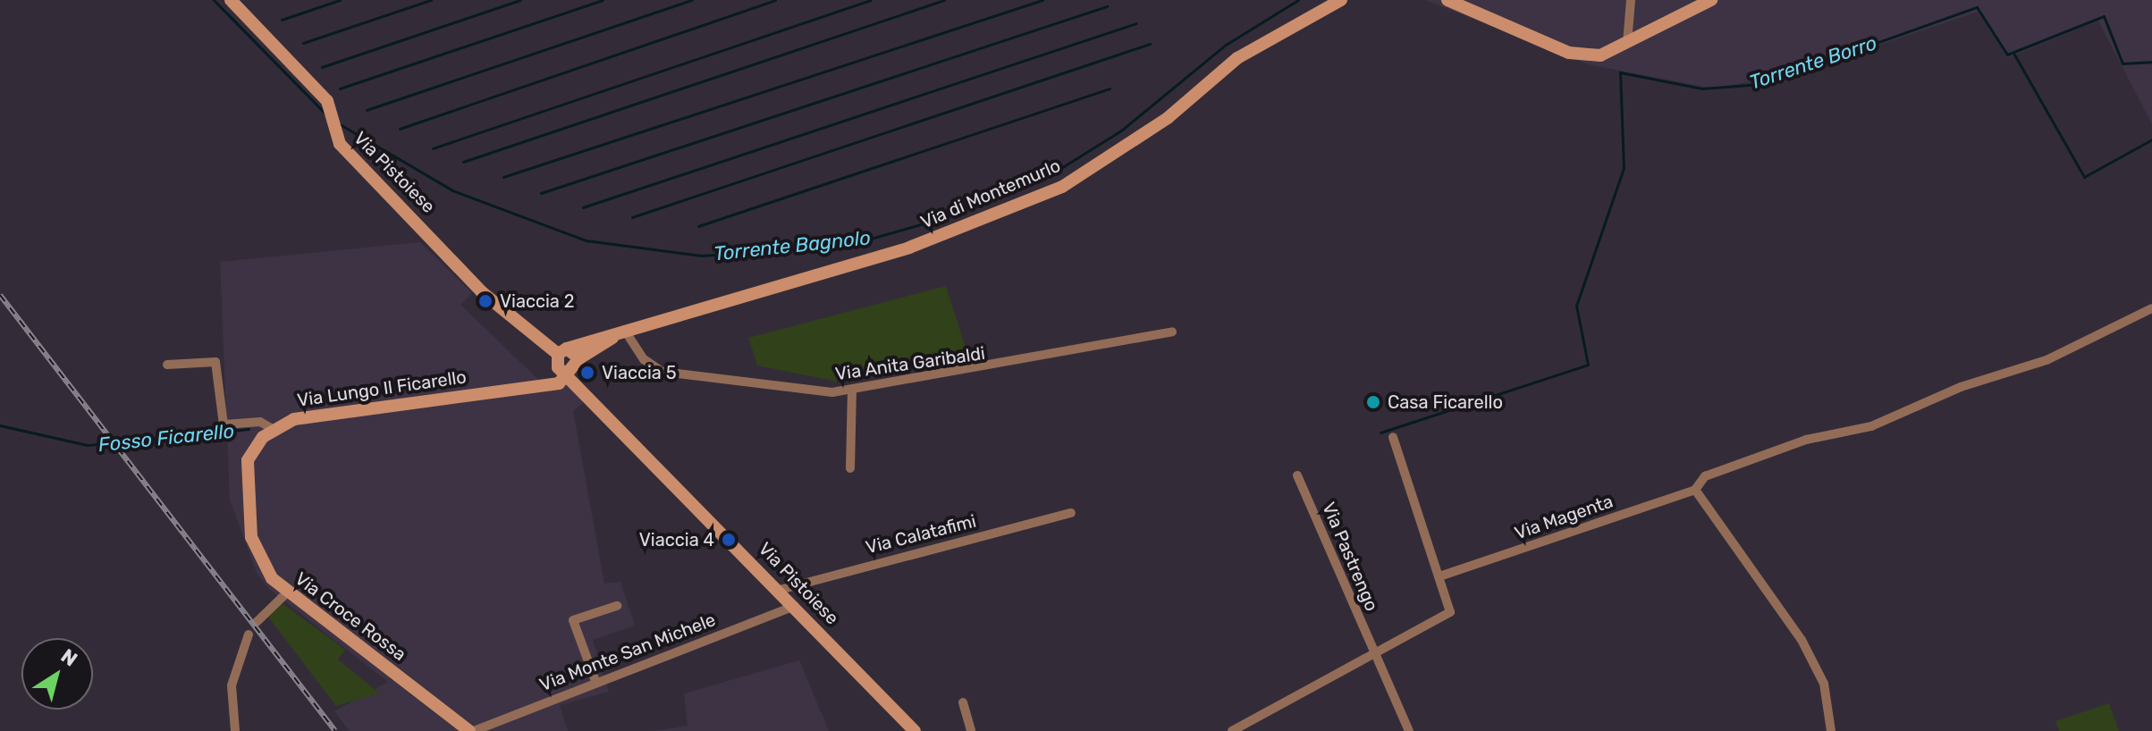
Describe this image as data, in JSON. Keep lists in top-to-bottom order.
{
  "streets": {
    "street": [
      "Via Pistoiese",
      "Via di Montemurlo",
      "Via Anita Garibaldi",
      "Via Lungo Il Ficarello",
      "Via Magenta",
      "Via Calatafimi",
      "Via Pastrengo",
      "Via Croce Rossa",
      "Via Monte San Michele"
    ]
  },
  "crossings": [
    ["Via Pistoiese", "Via di Montemurlo"],
    ["Via Pistoiese", "Via Lungo Il Ficarello"],
    ["Via Pistoiese", "Via Calatafimi"],
    ["Via Pistoiese", "Via Monte San Michele"],
    ["Via di Montemurlo", "Via Anita Garibaldi"],
    ["Via di Montemurlo", "Via Lungo Il Ficarello"],
    ["Via Lungo Il Ficarello", "Via Croce Rossa"],
    ["Via Croce Rossa", "Via Monte San Michele"]
  ],
  "water": ["Torrente Borro", "Torrente Bagnolo", "Fosso Ficarello"],
  "places": [
    "Viaccia 2",
    "Viaccia 5",
    "Casa Ficarello",
    "Viaccia 4"
  ],
  "north": "top right"
}
